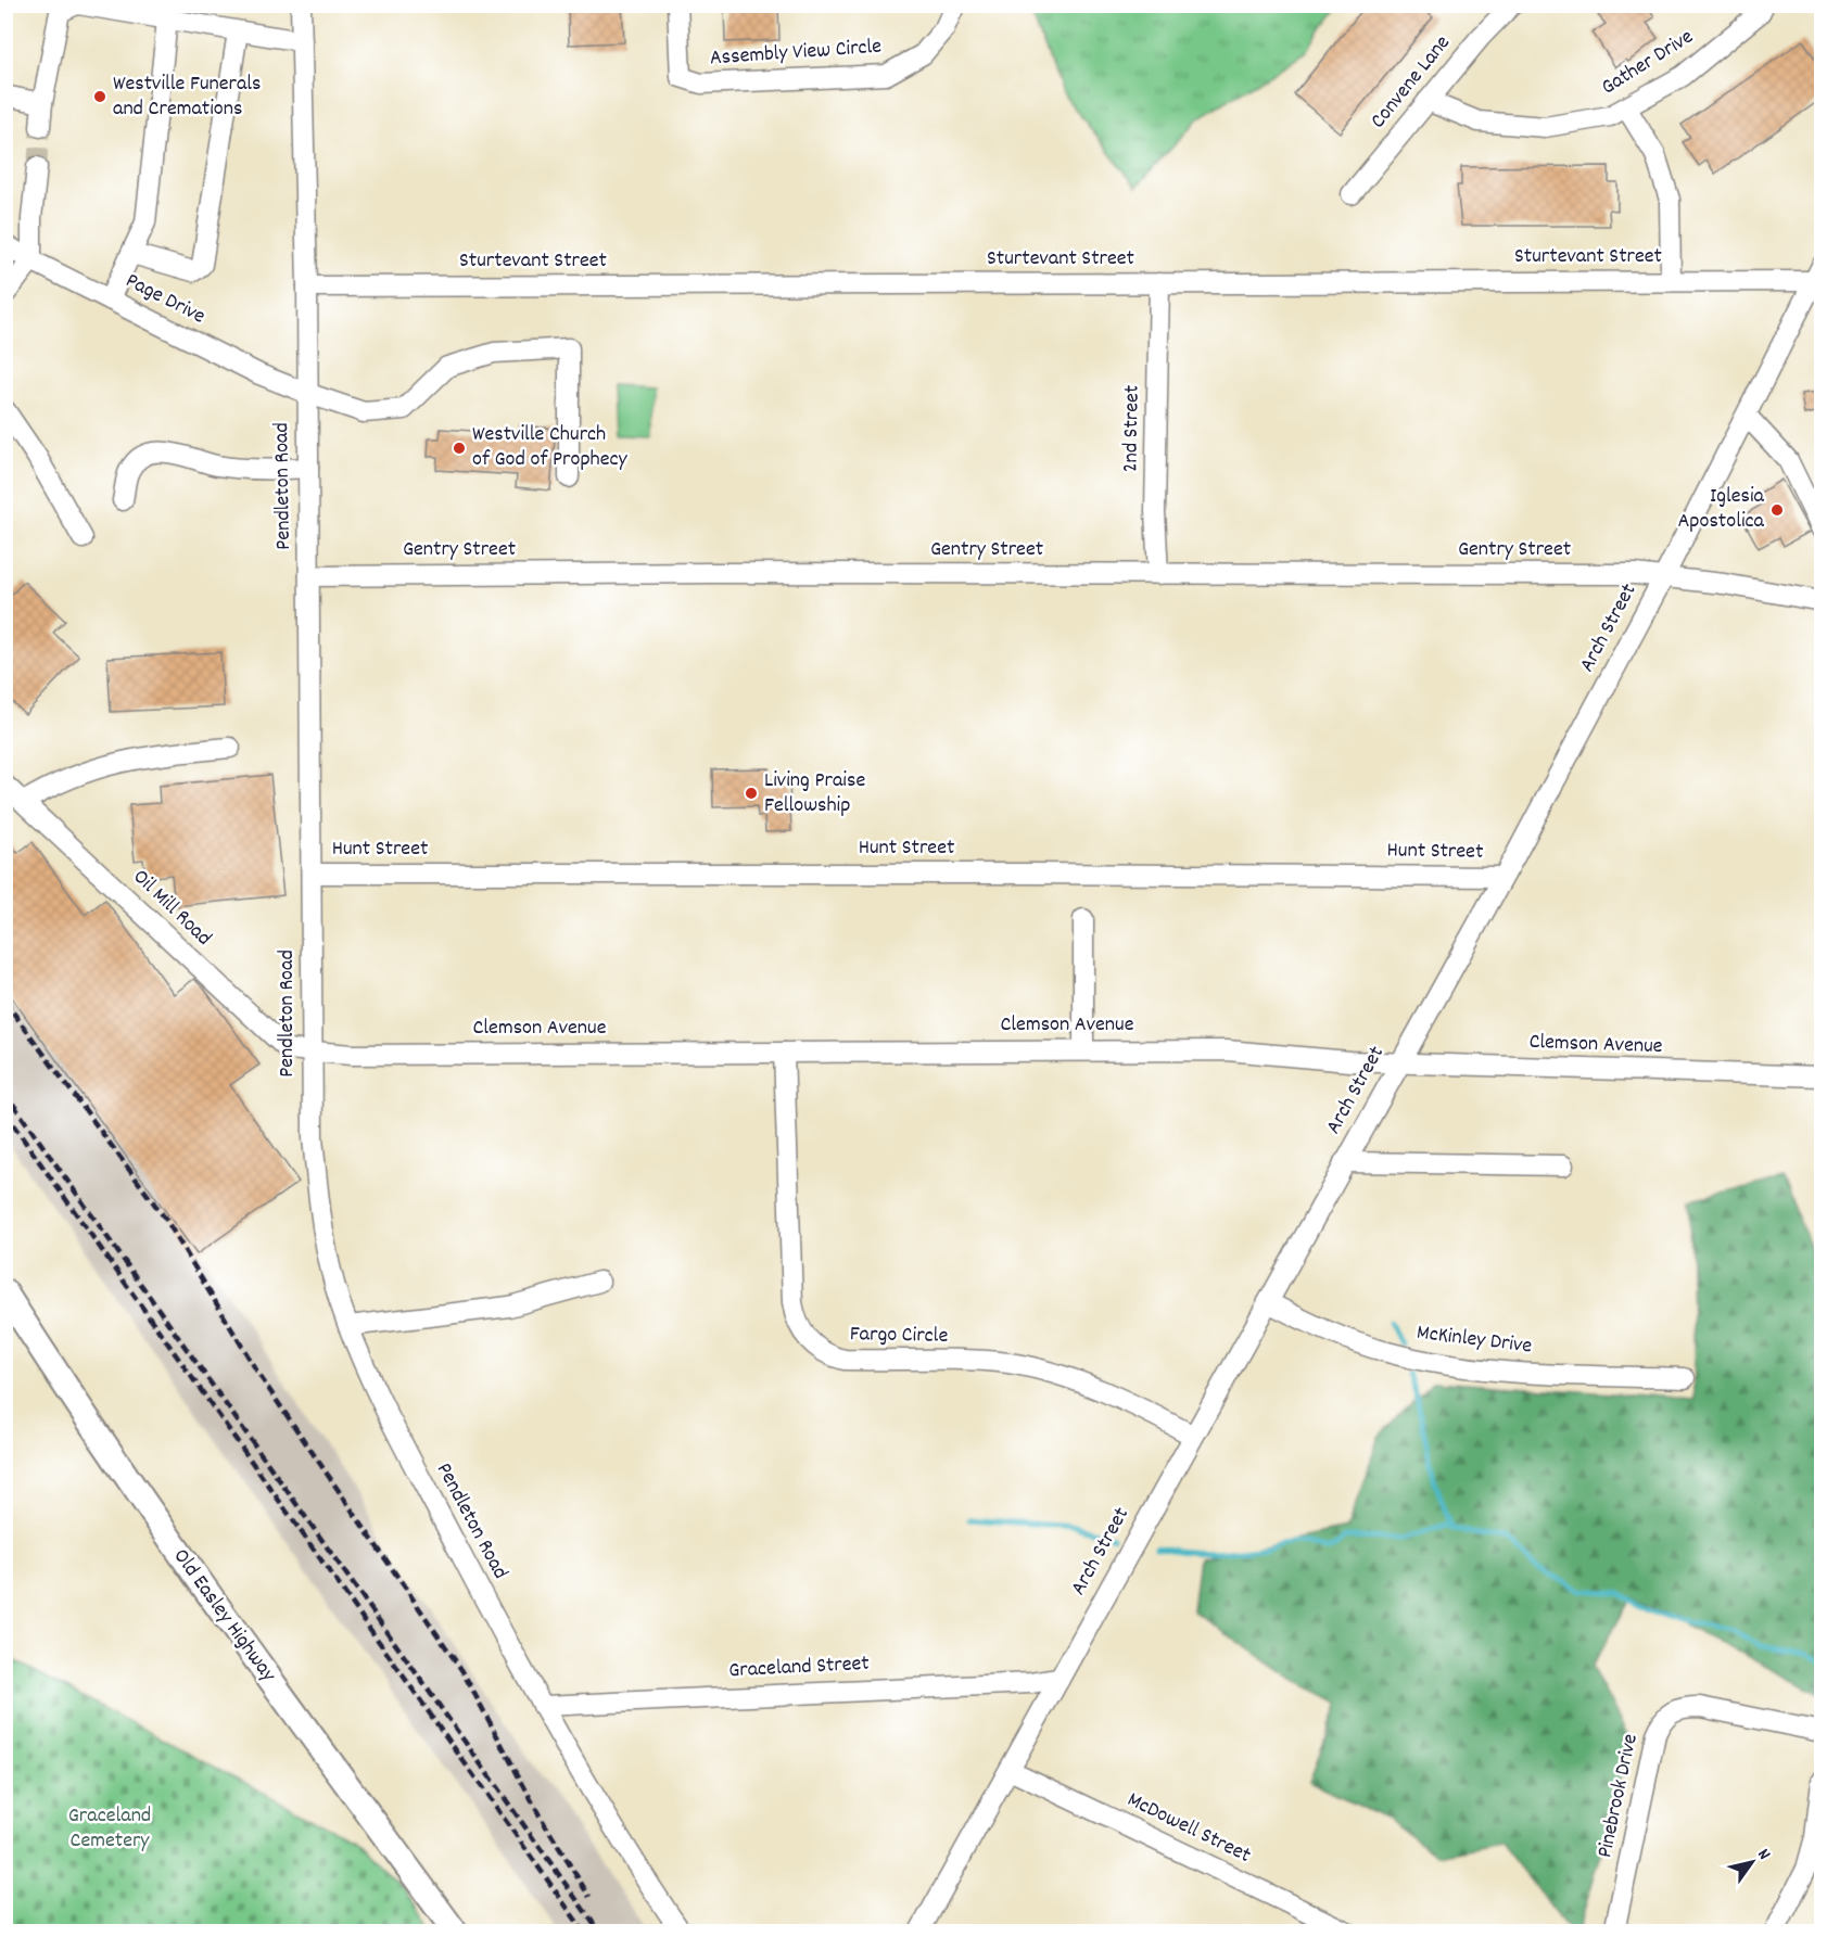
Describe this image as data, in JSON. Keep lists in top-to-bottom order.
{
  "streets": {
    "main road": ["Old Easley Highway"],
    "street": [
      "Assembly View Circle",
      "Gather Drive",
      "Convene Lane",
      "Sturtevant Street",
      "Page Drive",
      "2nd Street",
      "Pendleton Road",
      "Gentry Street",
      "Arch Street",
      "Hunt Street",
      "Oil Mill Road",
      "Clemson Avenue",
      "Fargo Circle",
      "McKinley Drive",
      "Graceland Street",
      "Pinebrook Drive",
      "McDowell Street"
    ]
  },
  "crossings": [
    ["Gather Drive", "Convene Lane"],
    ["Sturtevant Street", "2nd Street"],
    ["Sturtevant Street", "Pendleton Road"],
    ["Sturtevant Street", "Arch Street"],
    ["Page Drive", "Pendleton Road"],
    ["2nd Street", "Gentry Street"],
    ["Pendleton Road", "Gentry Street"],
    ["Pendleton Road", "Hunt Street"],
    ["Pendleton Road", "Oil Mill Road"],
    ["Pendleton Road", "Clemson Avenue"],
    ["Pendleton Road", "Graceland Street"],
    ["Gentry Street", "Arch Street"],
    ["Arch Street", "Hunt Street"],
    ["Arch Street", "Clemson Avenue"],
    ["Arch Street", "Fargo Circle"],
    ["Arch Street", "McKinley Drive"],
    ["Arch Street", "Graceland Street"],
    ["Arch Street", "McDowell Street"],
    ["Oil Mill Road", "Clemson Avenue"],
    ["Clemson Avenue", "Fargo Circle"]
  ],
  "parks": ["Graceland Cemetery"],
  "places": [
    "Westville Funerals and Cremations",
    "Westville Church of God of Prophecy",
    "Iglesia Apostolica",
    "Living Praise Fellowship"
  ],
  "north": "top right"
}
